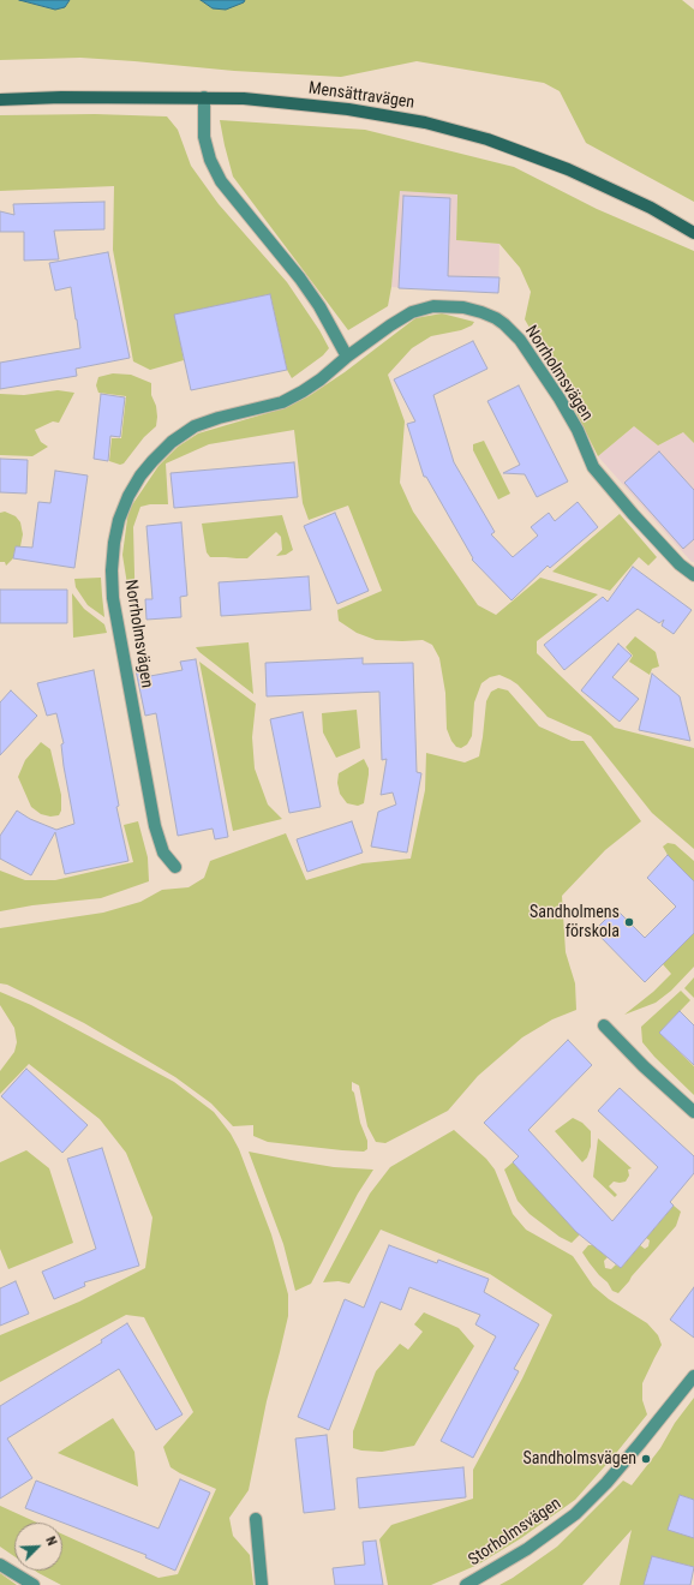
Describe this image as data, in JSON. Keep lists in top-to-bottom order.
{
  "streets": {
    "street": ["Mensättravägen", "Norrholmsvägen", "Storholmsvägen"]
  },
  "places": ["Sandholmens förskola", "Sandholmsvägen"],
  "north": "top right"
}
